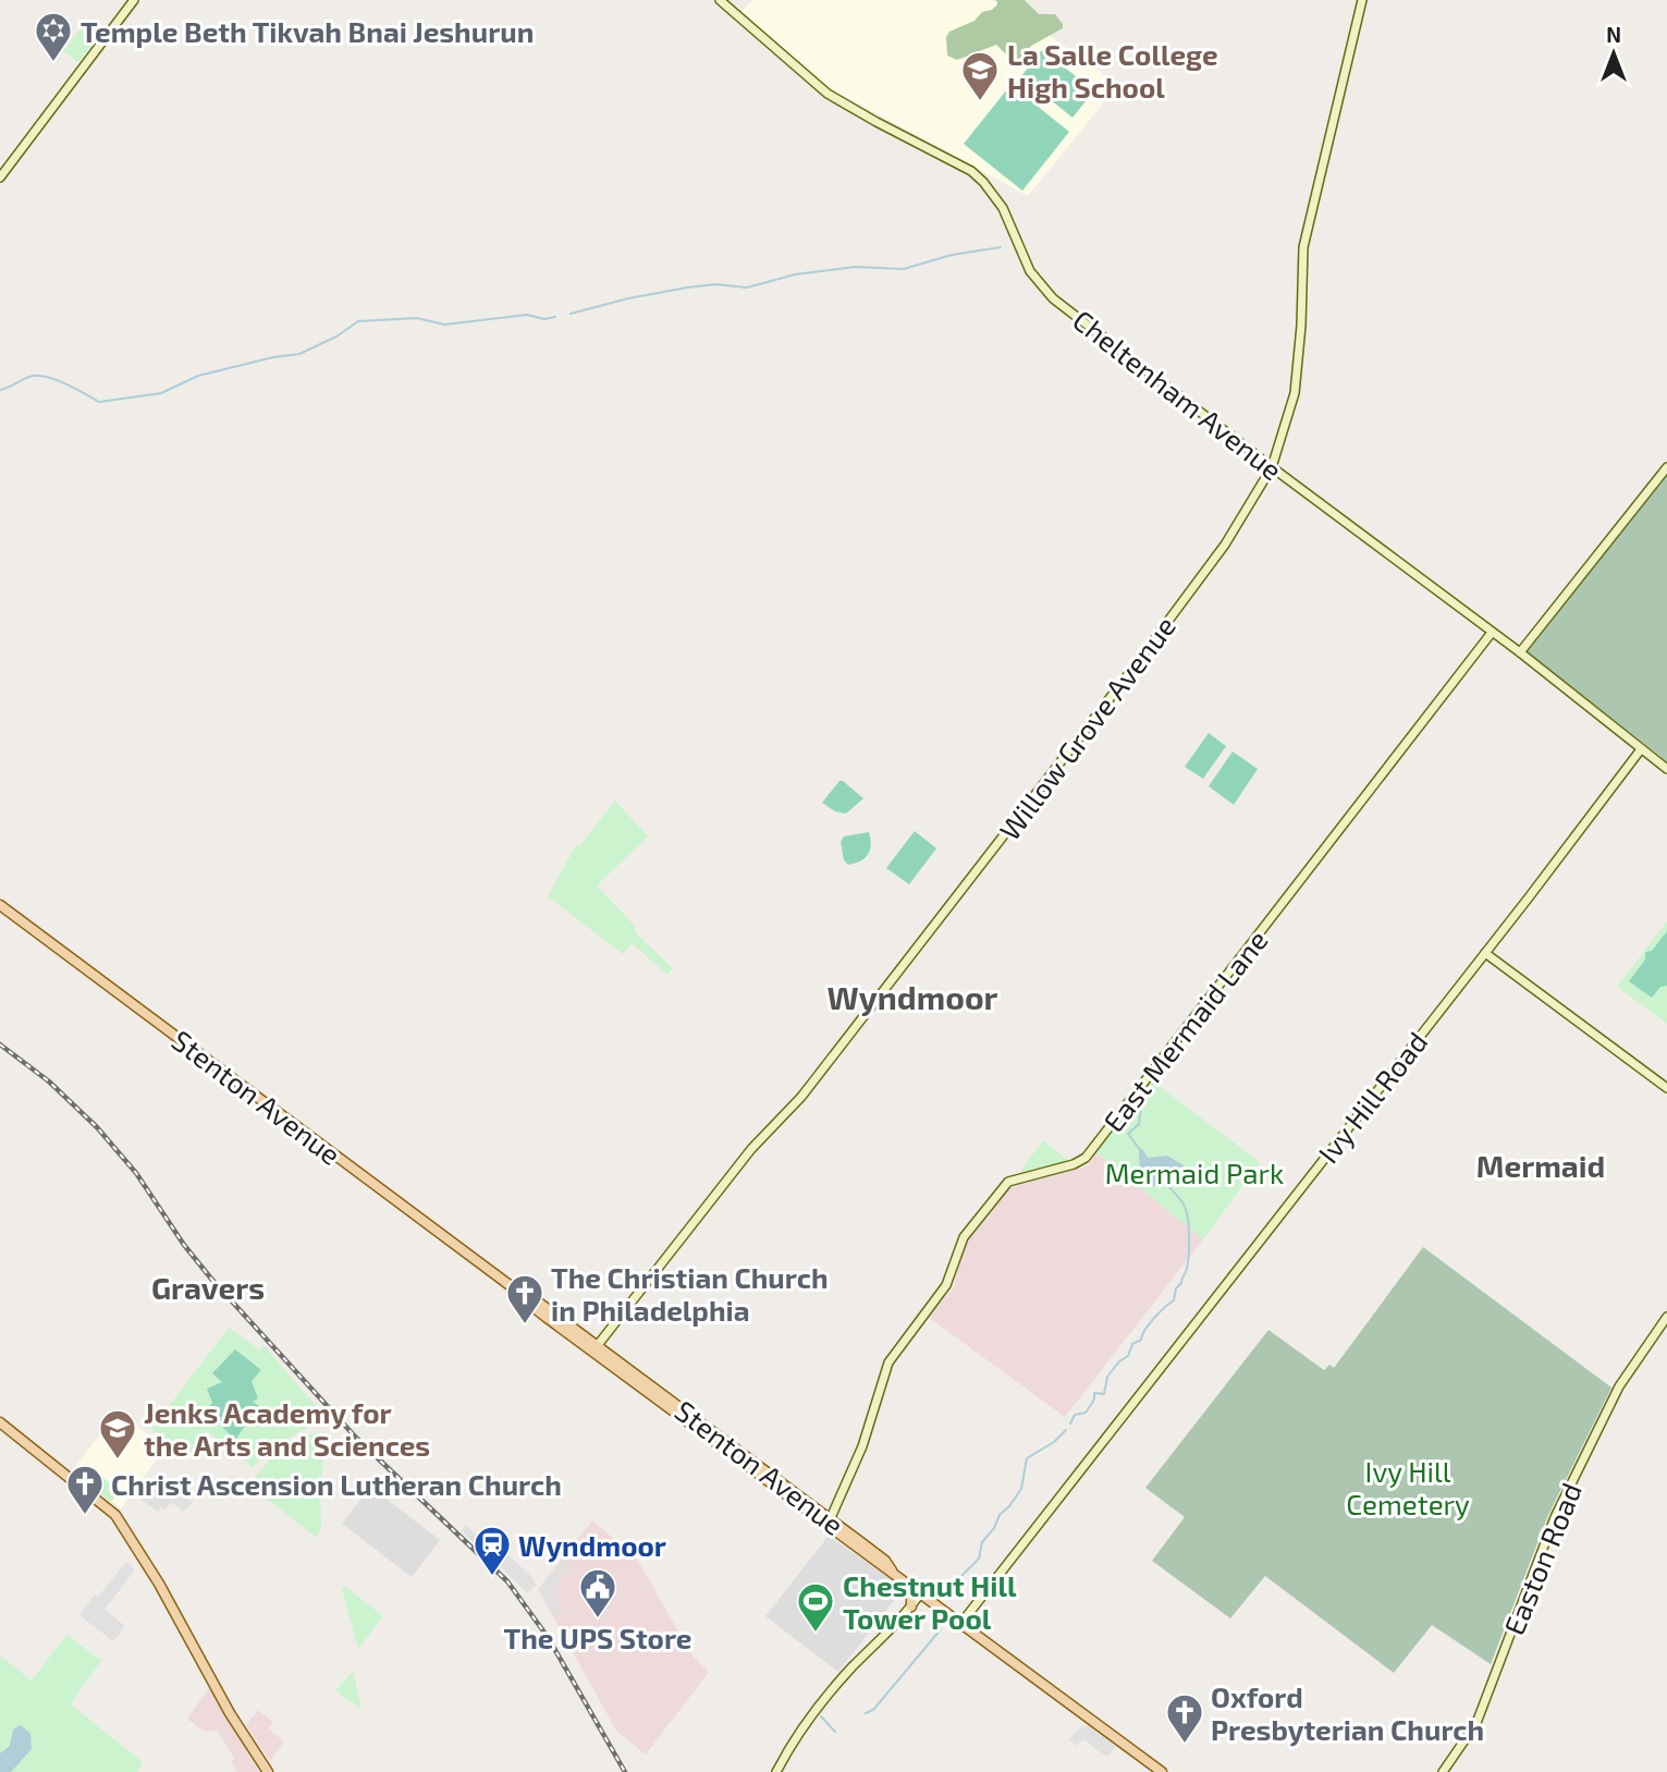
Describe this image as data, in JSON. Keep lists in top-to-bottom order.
{
  "streets": {
    "main road": [
      "Cheltenham Avenue",
      "Willow Grove Avenue",
      "East Mermaid Lane",
      "Stenton Avenue",
      "Ivy Hill Road",
      "Easton Road"
    ]
  },
  "crossings": [
    ["Cheltenham Avenue", "Willow Grove Avenue"],
    ["Cheltenham Avenue", "East Mermaid Lane"],
    ["Cheltenham Avenue", "Ivy Hill Road"],
    ["Willow Grove Avenue", "Stenton Avenue"],
    ["East Mermaid Lane", "Stenton Avenue"],
    ["Stenton Avenue", "Ivy Hill Road"]
  ],
  "districts": ["Wyndmoor", "Mermaid", "Gravers"],
  "parks": ["Mermaid Park", "Ivy Hill Cemetery"],
  "places": {
    "synagogue": ["Temple Beth Tikvah Bnai Jeshurun"],
    "school or university": ["La Salle College High School", "Jenks Academy for the Arts and Sciences"],
    "church": ["The Christian Church in Philadelphia", "Christ Ascension Lutheran Church", "Oxford Presbyterian Church"],
    "station": ["Wyndmoor"],
    "public building": ["The UPS Store"],
    "sports": ["Chestnut Hill Tower Pool"]
  },
  "north": "top"
}
